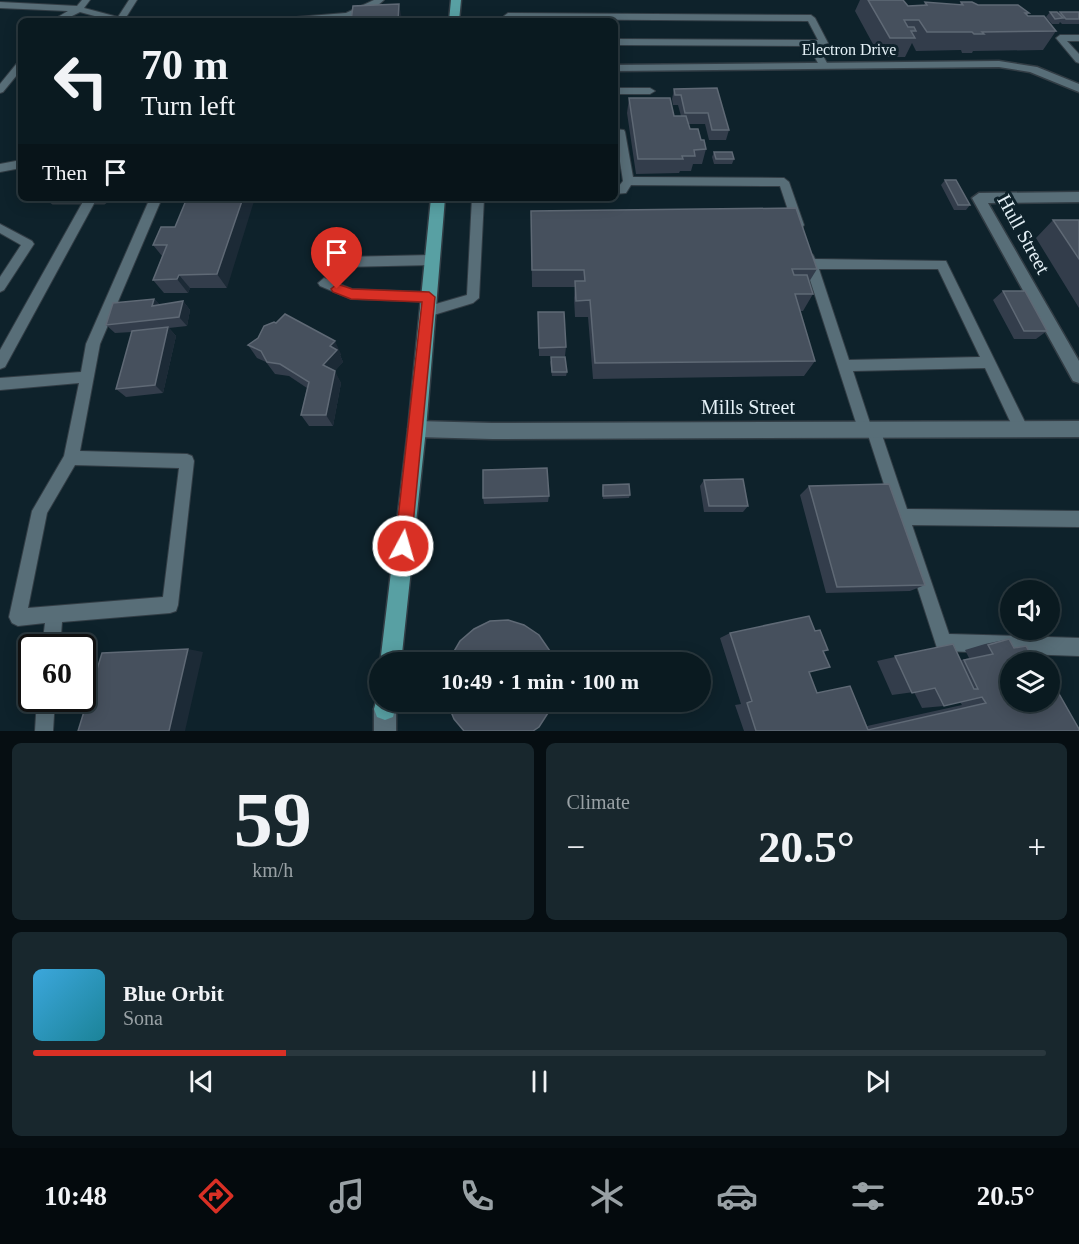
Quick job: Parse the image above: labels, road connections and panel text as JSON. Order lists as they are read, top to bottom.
{
  "streets": {
    "street": ["Electron Drive", "Hull Street", "Mills Street"]
  },
  "page": {
    "turn": ["70 m", "Turn left"],
    "then": "Then",
    "limit": "60",
    "trip": "10:49 · 1 min · 100 m",
    "tile": [
      ["59", "km/h"],
      "Climate"
    ],
    "heat": ["−", "20.5°", "+"],
    "song": ["Blue Orbit", "Sona"],
    "tabs": ["10:48", "20.5°"]
  }
}
